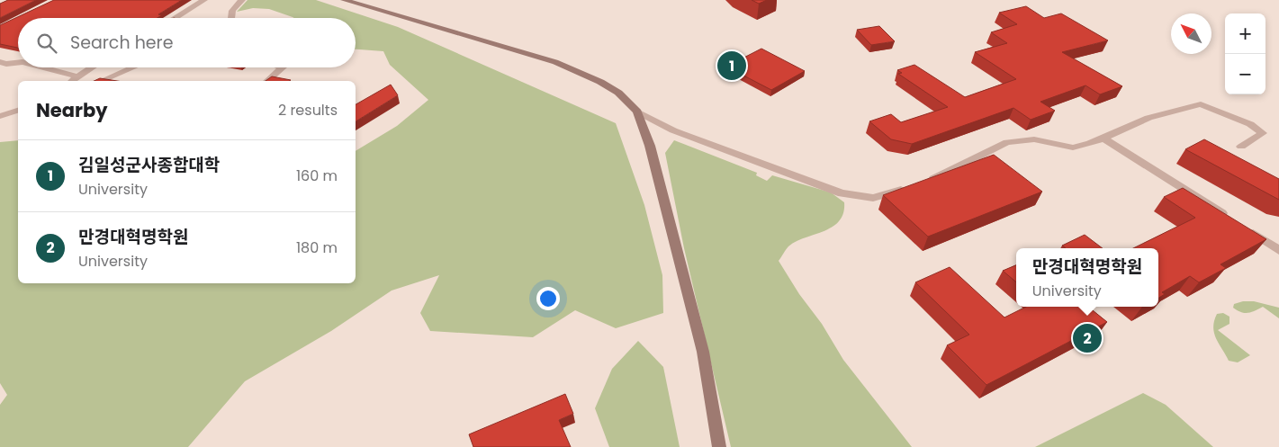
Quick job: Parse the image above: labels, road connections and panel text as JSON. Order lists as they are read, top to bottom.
{
  "north": "top left",
  "page": {
    "map_buttons": ["+", "−"],
    "search": "Search here",
    "pins": ["1", "2"],
    "heading": ["Nearby", "2 results"],
    "list": [
      {
        "mark": "1",
        "name": "김일성군사종합대학",
        "note": "University",
        "value": "160 m"
      },
      {
        "mark": "2",
        "name": "만경대혁명학원",
        "note": "University",
        "value": "180 m"
      }
    ],
    "popup": ["만경대혁명학원", "University"]
  }
}
